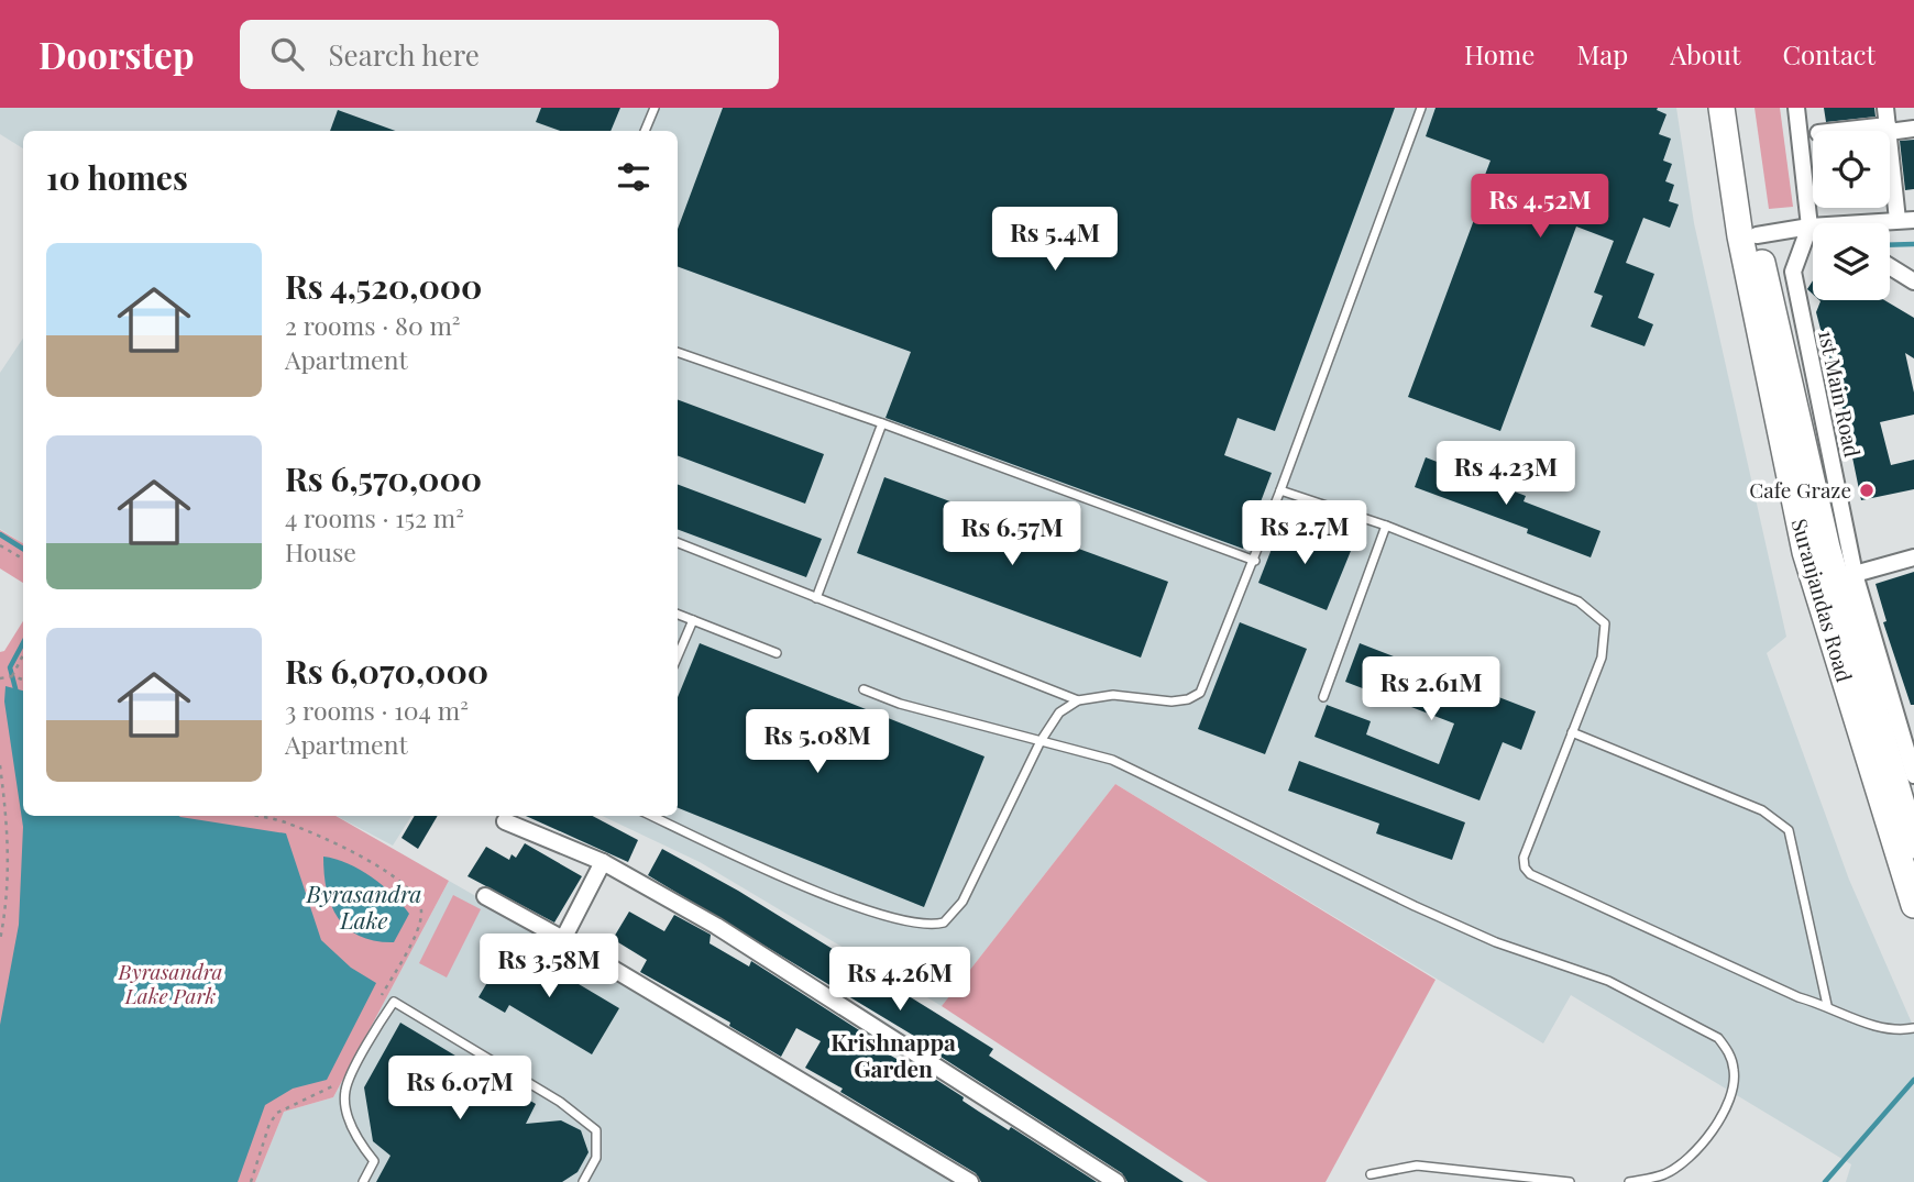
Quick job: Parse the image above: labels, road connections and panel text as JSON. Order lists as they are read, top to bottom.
{
  "streets": {
    "main road": ["Suranjandas Road"],
    "street": ["1st Main Road"]
  },
  "districts": ["Krishnappa Garden"],
  "water": ["Byrasandra Lake"],
  "parks": ["Byrasandra Lake Park"],
  "places": ["Cafe Graze"],
  "page": {
    "header": "Doorstep",
    "search": "Search here",
    "nav": [
      "Home",
      "Map",
      "About",
      "Contact"
    ],
    "heading": "10 homes",
    "price": [
      "Rs 4.52M",
      "Rs 5.4M",
      "Rs 4.23M",
      "Rs 2.7M",
      "Rs 6.57M",
      "Rs 2.61M",
      "Rs 5.08M",
      "Rs 3.58M",
      "Rs 4.26M",
      "Rs 6.07M"
    ],
    "list": [
      {
        "name": "Rs 4,520,000",
        "note": "2 rooms · 80 m² · Apartment"
      },
      {
        "name": "Rs 6,570,000",
        "note": "4 rooms · 152 m² · House"
      },
      {
        "name": "Rs 6,070,000",
        "note": "3 rooms · 104 m² · Apartment"
      }
    ]
  }
}
